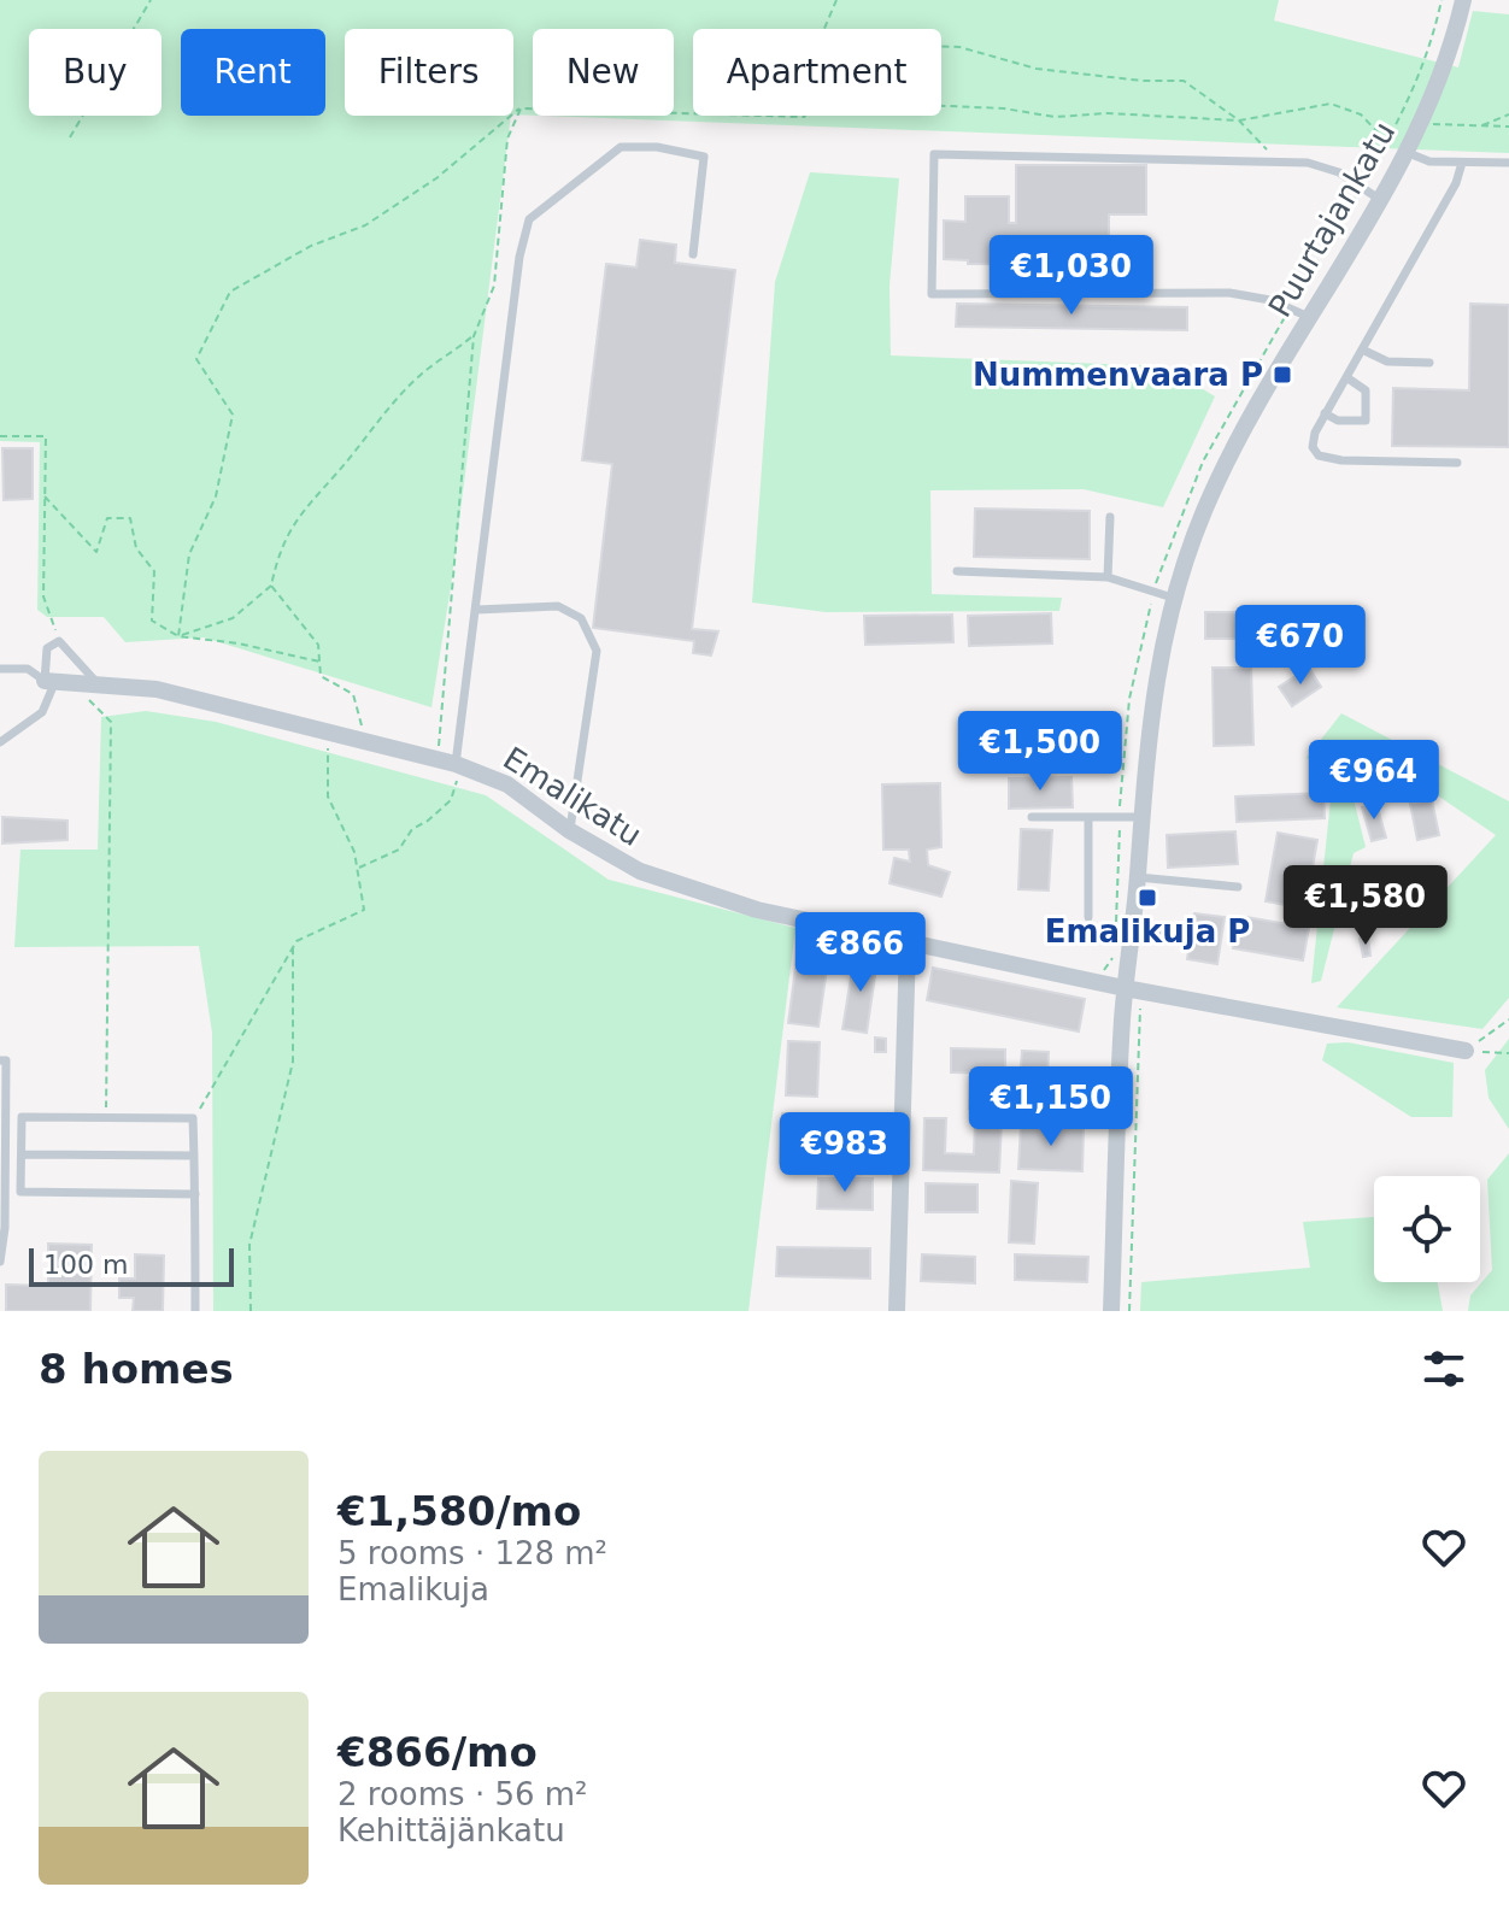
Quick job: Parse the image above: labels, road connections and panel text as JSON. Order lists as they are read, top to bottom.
{
  "streets": {
    "street": ["Puurtajankatu", "Emalikatu"]
  },
  "crossings": [
    ["Puurtajankatu", "Emalikatu"]
  ],
  "places": {
    "transit": ["Nummenvaara P", "Emalikuja P"]
  },
  "scale_bar": "100 m",
  "page": {
    "chip": [
      "Buy",
      "Rent",
      "Filters",
      "New",
      "Apartment"
    ],
    "price": [
      "€1,030",
      "€670",
      "€1,500",
      "€964",
      "€1,580",
      "€866",
      "€1,150",
      "€983"
    ],
    "scale": "100 m",
    "heading": "8 homes",
    "list": [
      {
        "name": "€1,580/mo",
        "note": "5 rooms · 128 m² · Emalikuja"
      },
      {
        "name": "€866/mo",
        "note": "2 rooms · 56 m² · Kehittäjänkatu"
      }
    ]
  }
}
